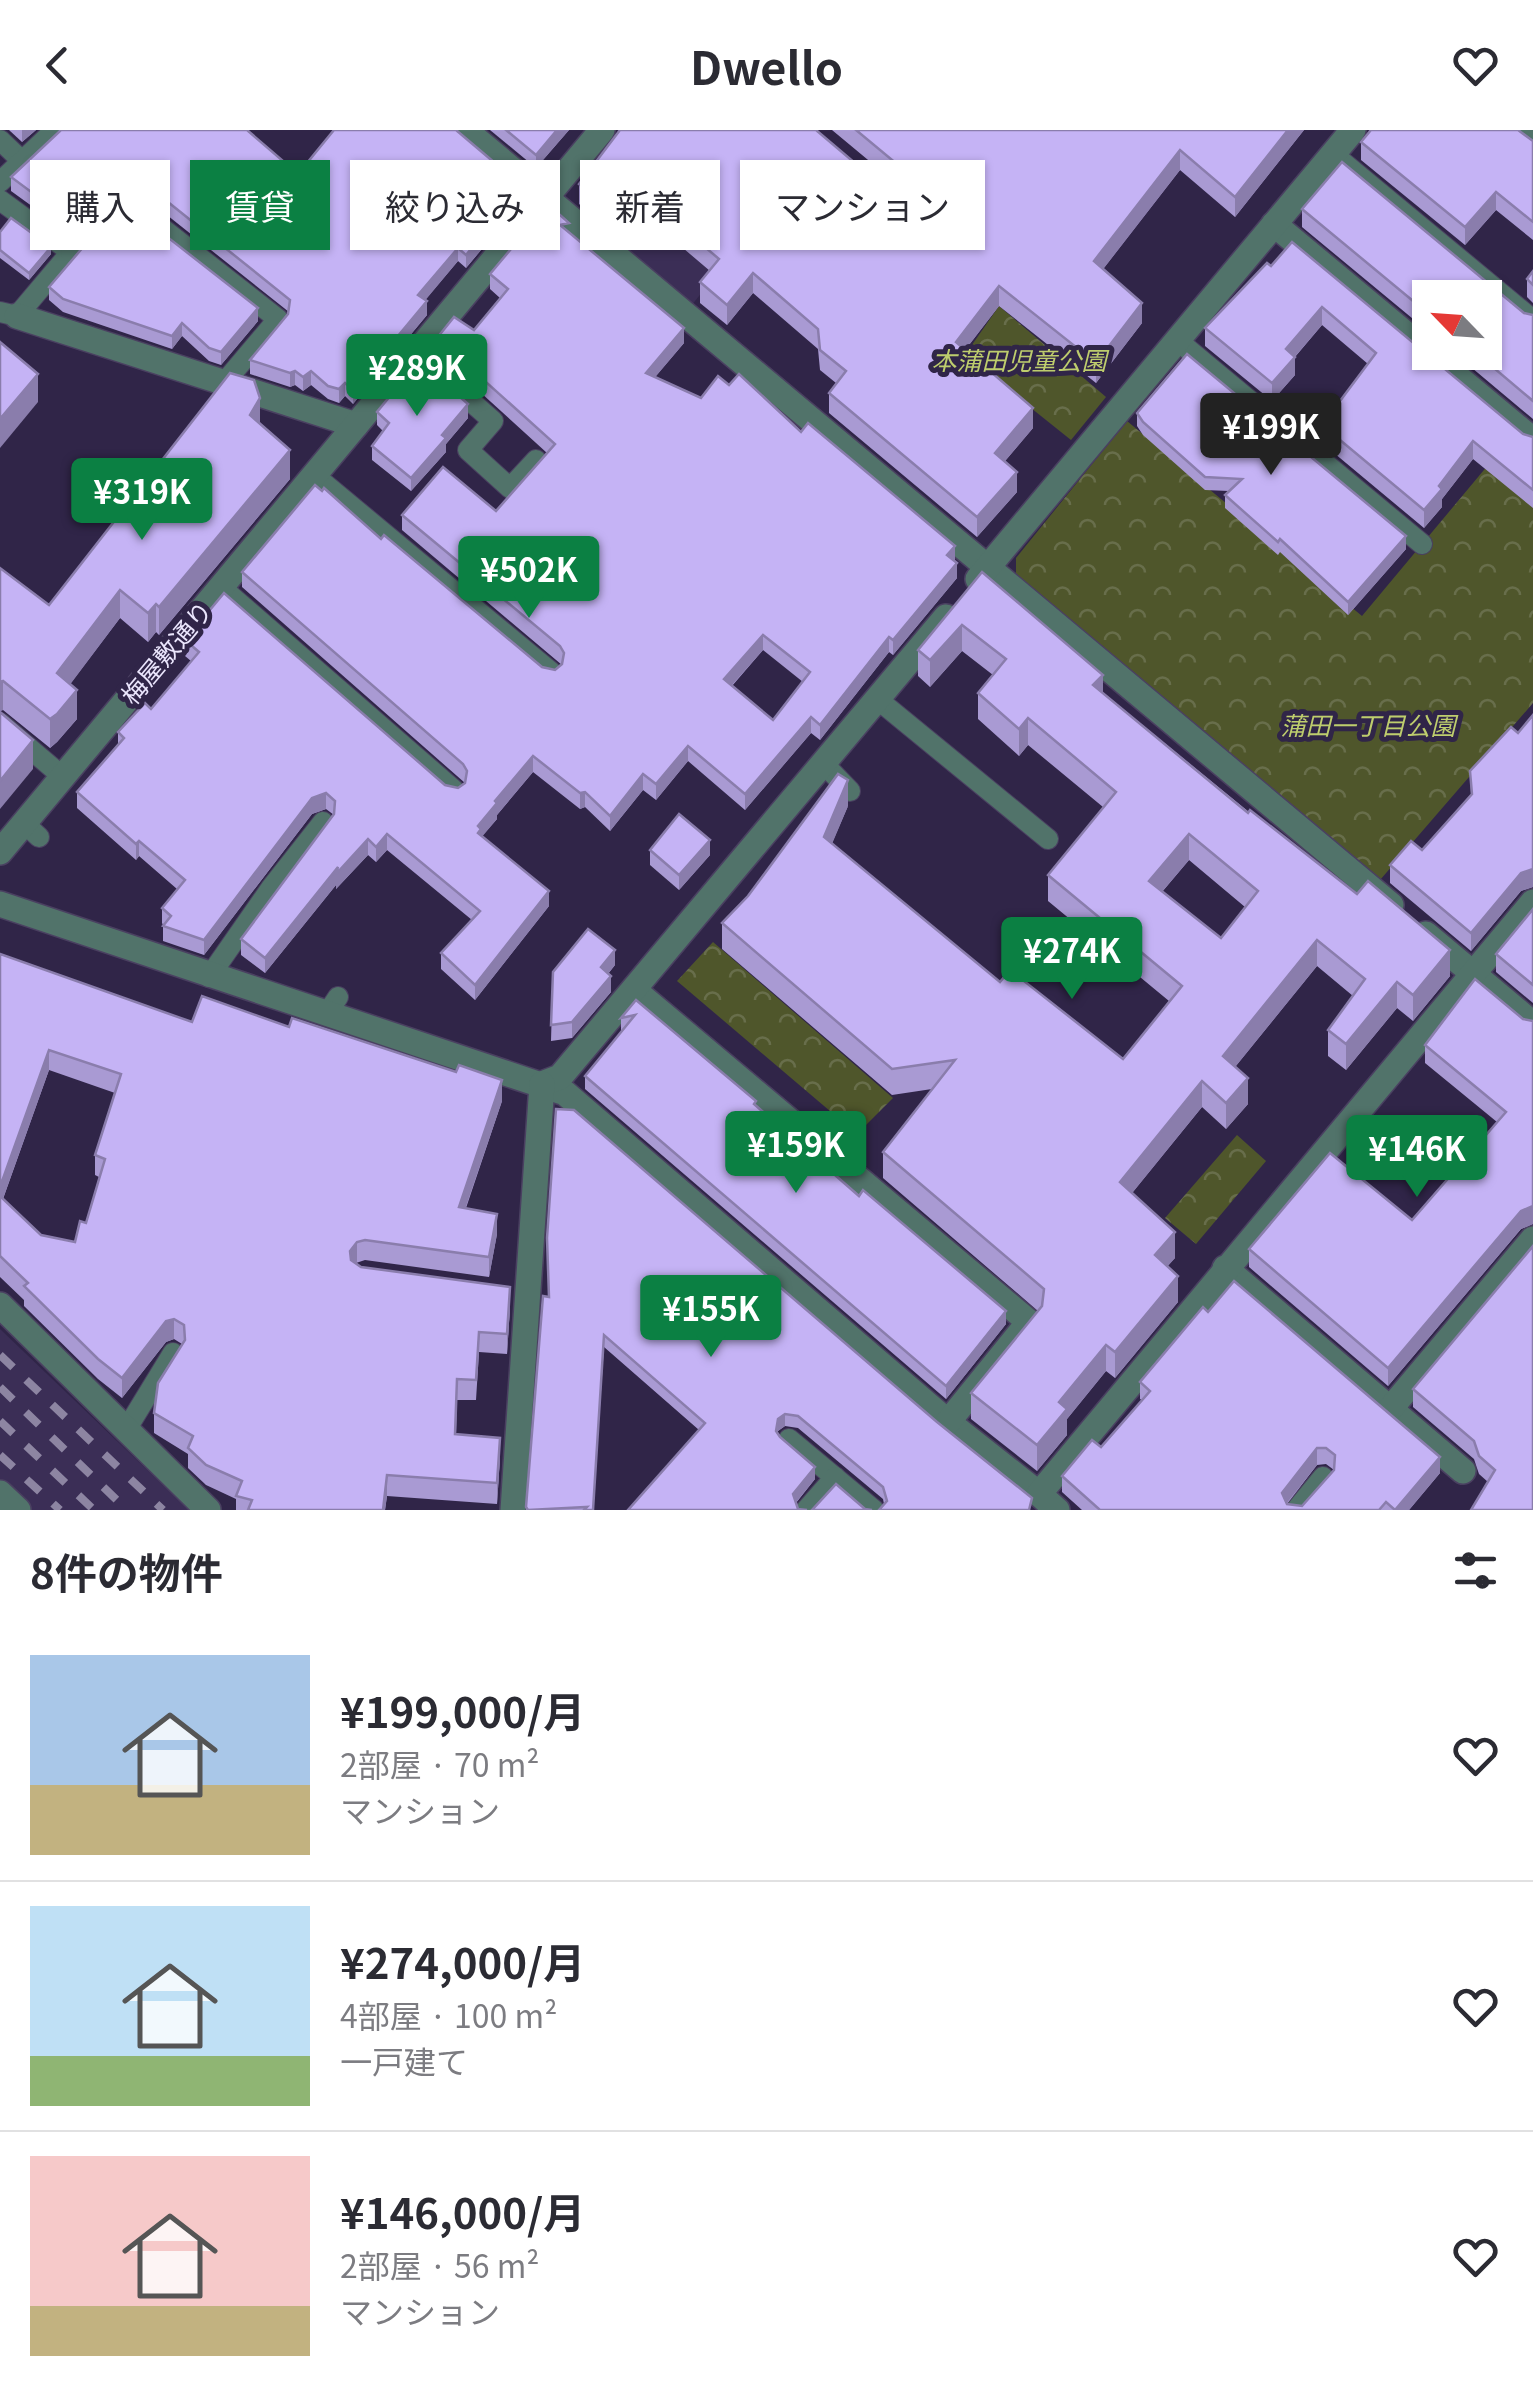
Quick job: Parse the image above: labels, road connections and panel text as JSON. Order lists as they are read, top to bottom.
{
  "streets": {
    "street": ["梅屋敷通り"]
  },
  "parks": ["本蒲田児童公園", "蒲田一丁目公園"],
  "north": "top left",
  "page": {
    "header": "Dwello",
    "chip": [
      "購入",
      "賃貸",
      "絞り込み",
      "新着",
      "マンション"
    ],
    "price": [
      "¥289K",
      "¥199K",
      "¥319K",
      "¥502K",
      "¥274K",
      "¥159K",
      "¥146K",
      "¥155K"
    ],
    "heading": "8件の物件",
    "list": [
      {
        "name": "¥199,000/月",
        "note": "2部屋 · 70 m² · マンション"
      },
      {
        "name": "¥274,000/月",
        "note": "4部屋 · 100 m² · 一戸建て"
      },
      {
        "name": "¥146,000/月",
        "note": "2部屋 · 56 m² · マンション"
      }
    ]
  }
}
